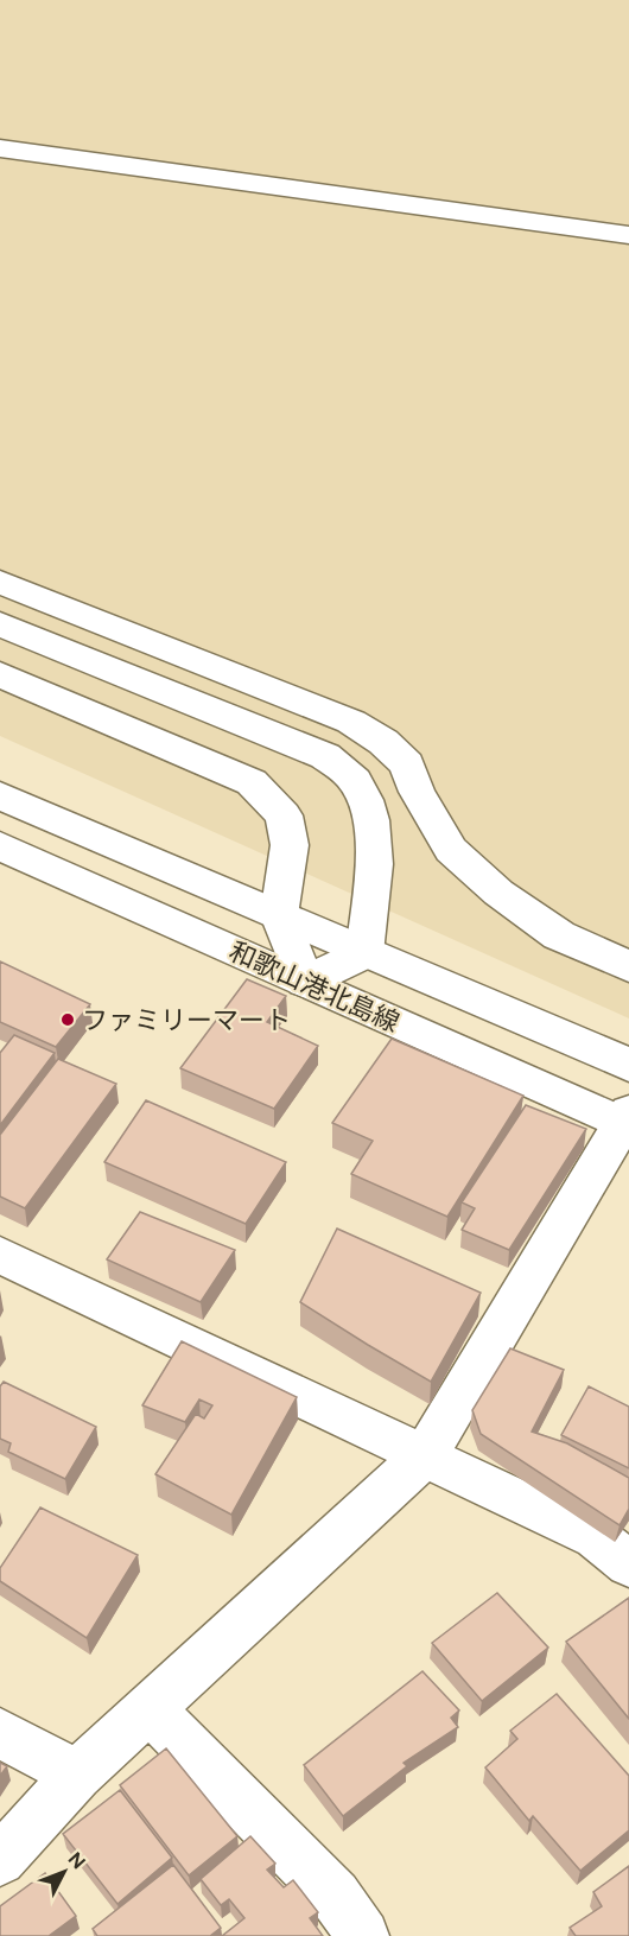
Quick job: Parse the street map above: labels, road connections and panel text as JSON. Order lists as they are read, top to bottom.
{
  "streets": {
    "street": ["和歌山港北島線"]
  },
  "places": ["ファミリーマート"],
  "north": "top right"
}
